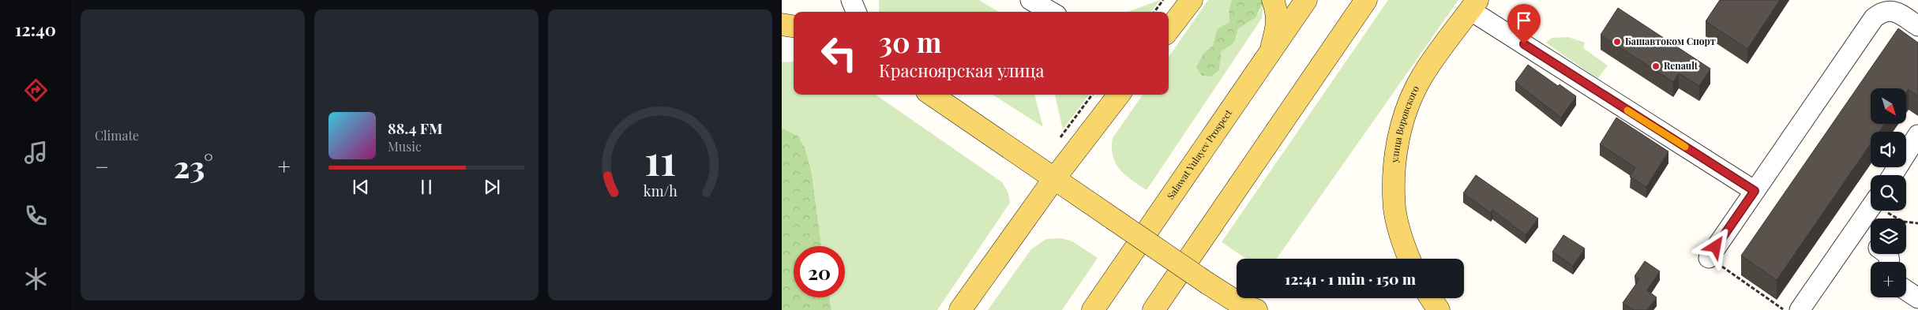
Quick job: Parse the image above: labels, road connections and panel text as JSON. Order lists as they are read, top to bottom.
{
  "streets": {
    "main road": ["улица Воровского", "Salawat Yulayev Prospect"]
  },
  "places": ["Башавтоком Спорт", "Renault"],
  "north": "bottom right",
  "page": {
    "tabs": "12:40",
    "tile": "Climate",
    "turn": ["30 m", "Красноярская улица"],
    "map_buttons": "+",
    "song": ["88.4 FM", "Music"],
    "heat": ["−", "23°", "+"],
    "limit": "20",
    "trip": "12:41 · 1 min · 150 m",
    "gauge": ["11", "km/h"]
  }
}
